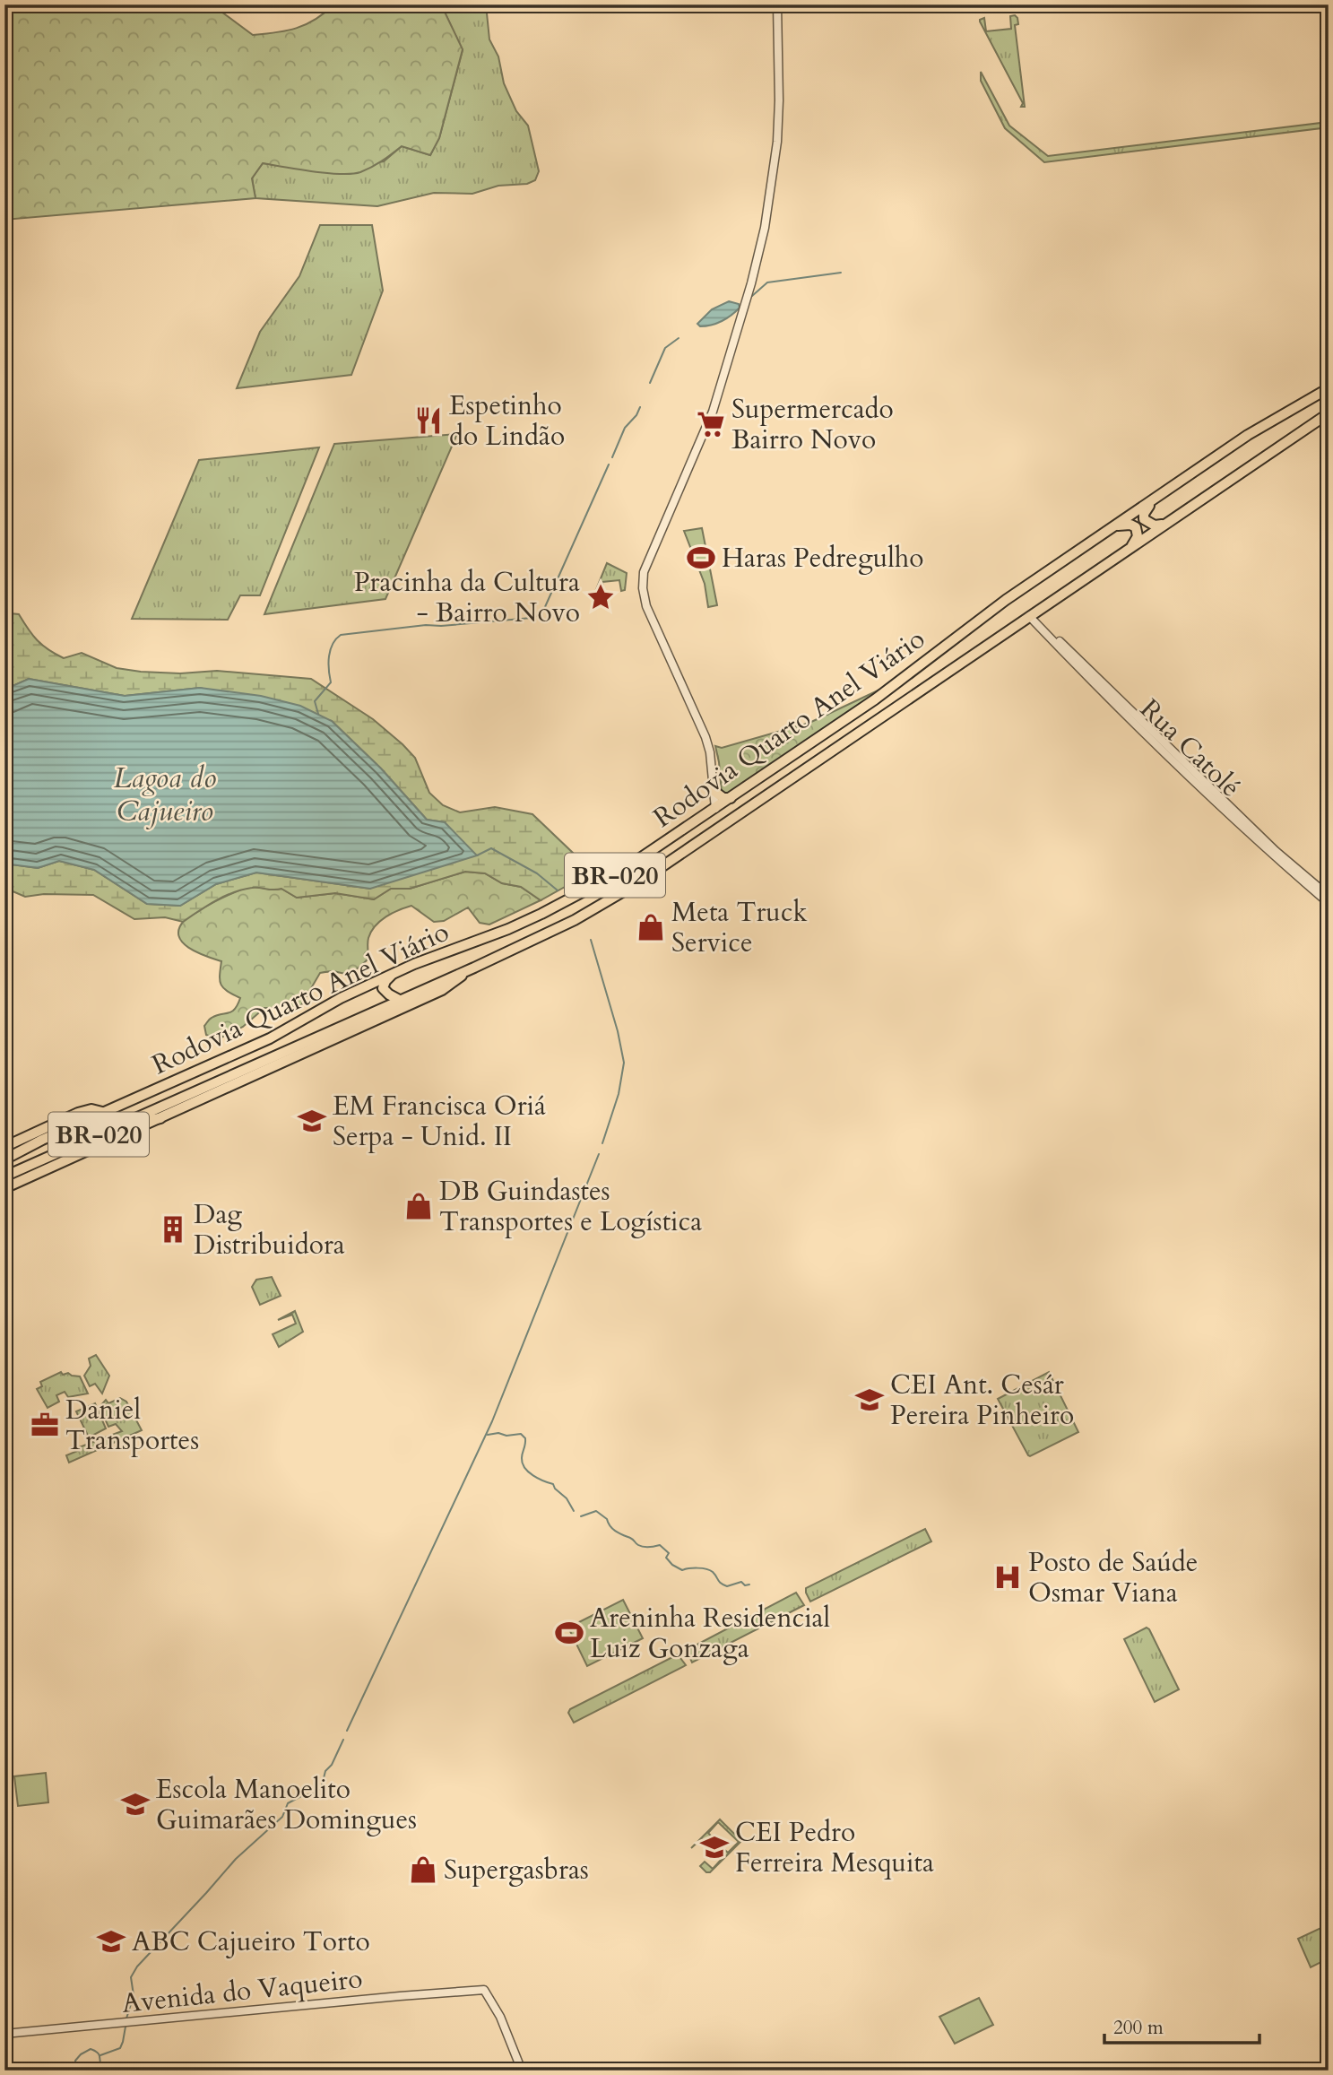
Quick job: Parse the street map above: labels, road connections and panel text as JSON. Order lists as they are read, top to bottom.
{
  "streets": {
    "main road": ["Rodovia Quarto Anel Viário", "BR-020"],
    "street": ["Rua Catolé", "Avenida do Vaqueiro"]
  },
  "crossings": [
    ["Rodovia Quarto Anel Viário", "Rua Catolé"],
    ["Rodovia Quarto Anel Viário", "BR-020"]
  ],
  "water": ["Lagoa do Cajueiro"],
  "places": {
    "restaurant": ["Espetinho do Lindão"],
    "supermarket": ["Supermercado Bairro Novo"],
    "sports": ["Haras Pedregulho", "Areninha Residencial Luiz Gonzaga"],
    "place": ["Pracinha da Cultura - Bairro Novo"],
    "shop": ["Meta Truck Service", "DB Guindastes Transportes e Logística", "Supergasbras"],
    "school or university": [
      "EM Francisca Oriá Serpa - Unid. II",
      "CEI Ant. Cesár Pereira Pinheiro",
      "Escola Manoelito Guimarães Domingues",
      "CEI Pedro Ferreira Mesquita",
      "ABC Cajueiro Torto"
    ],
    "building": ["Dag Distribuidora"],
    "office": ["Daniel Transportes"],
    "hospital": ["Posto de Saúde Osmar Viana"]
  },
  "scale_bar": "200 m"
}
